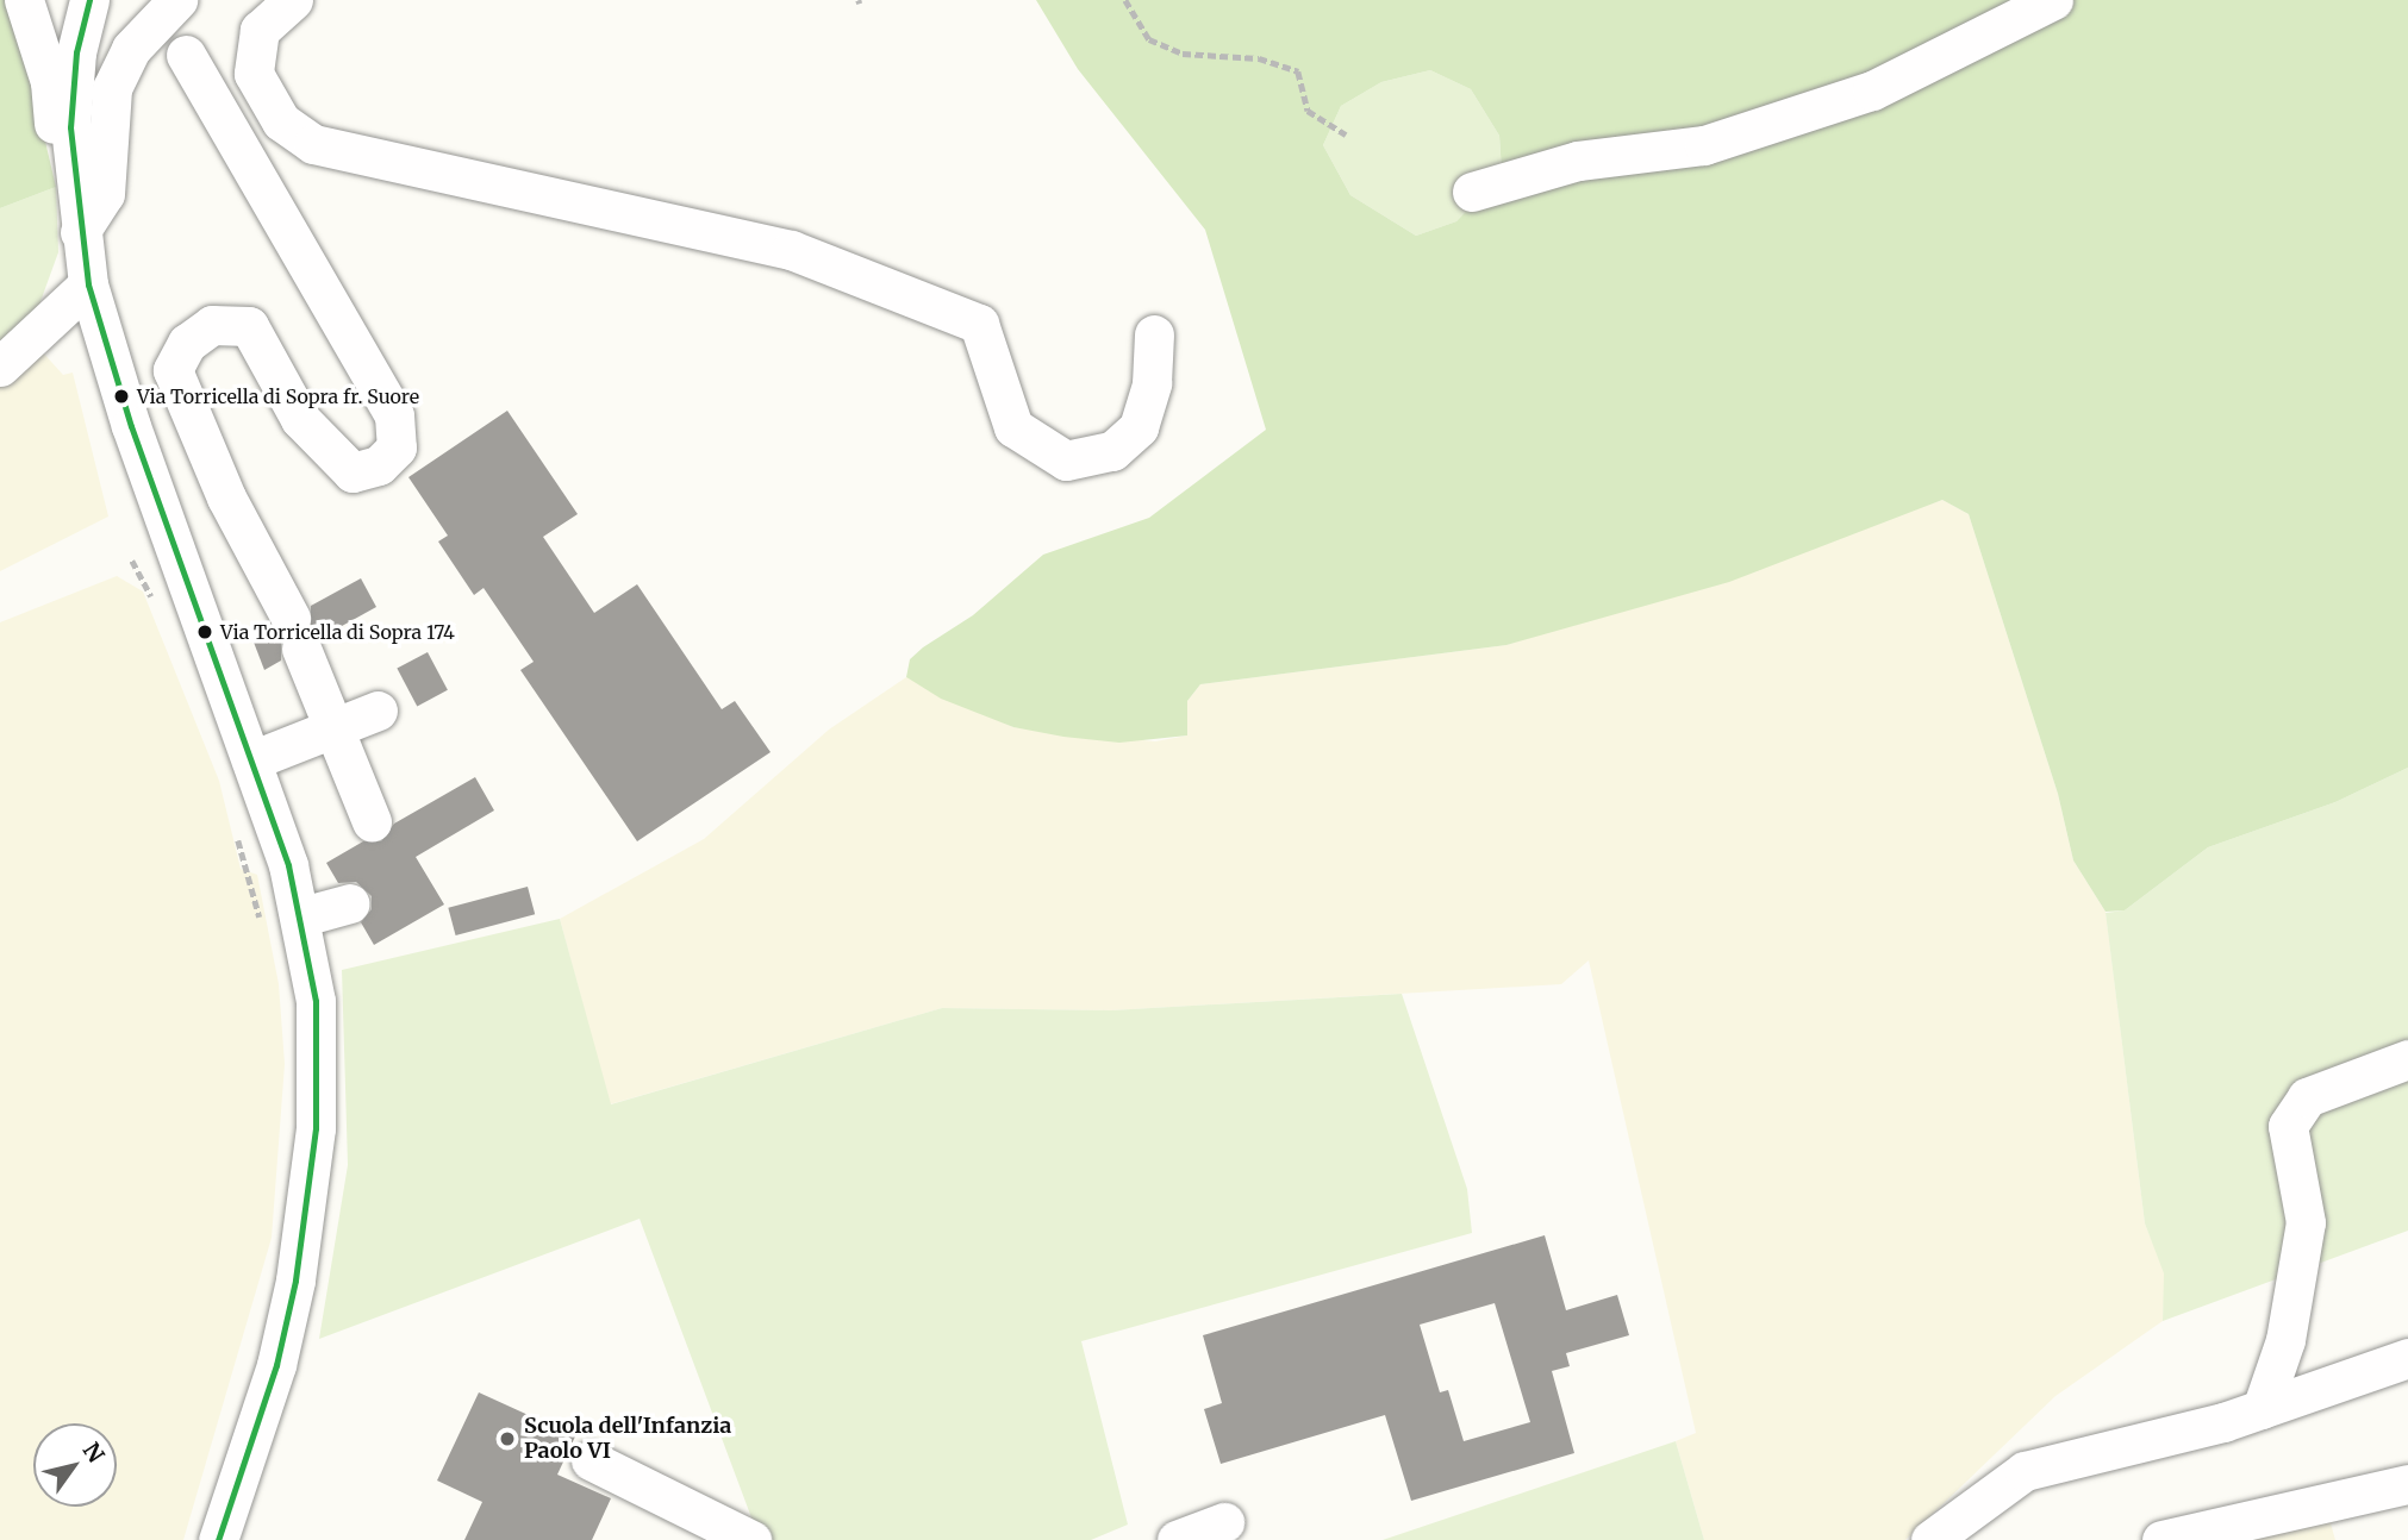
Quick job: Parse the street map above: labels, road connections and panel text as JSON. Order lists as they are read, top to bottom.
{
  "places": ["Via Torricella di Sopra fr. Suore", "Via Torricella di Sopra 174", "Scuola dell'Infanzia Paolo VI"],
  "north": "top right"
}
